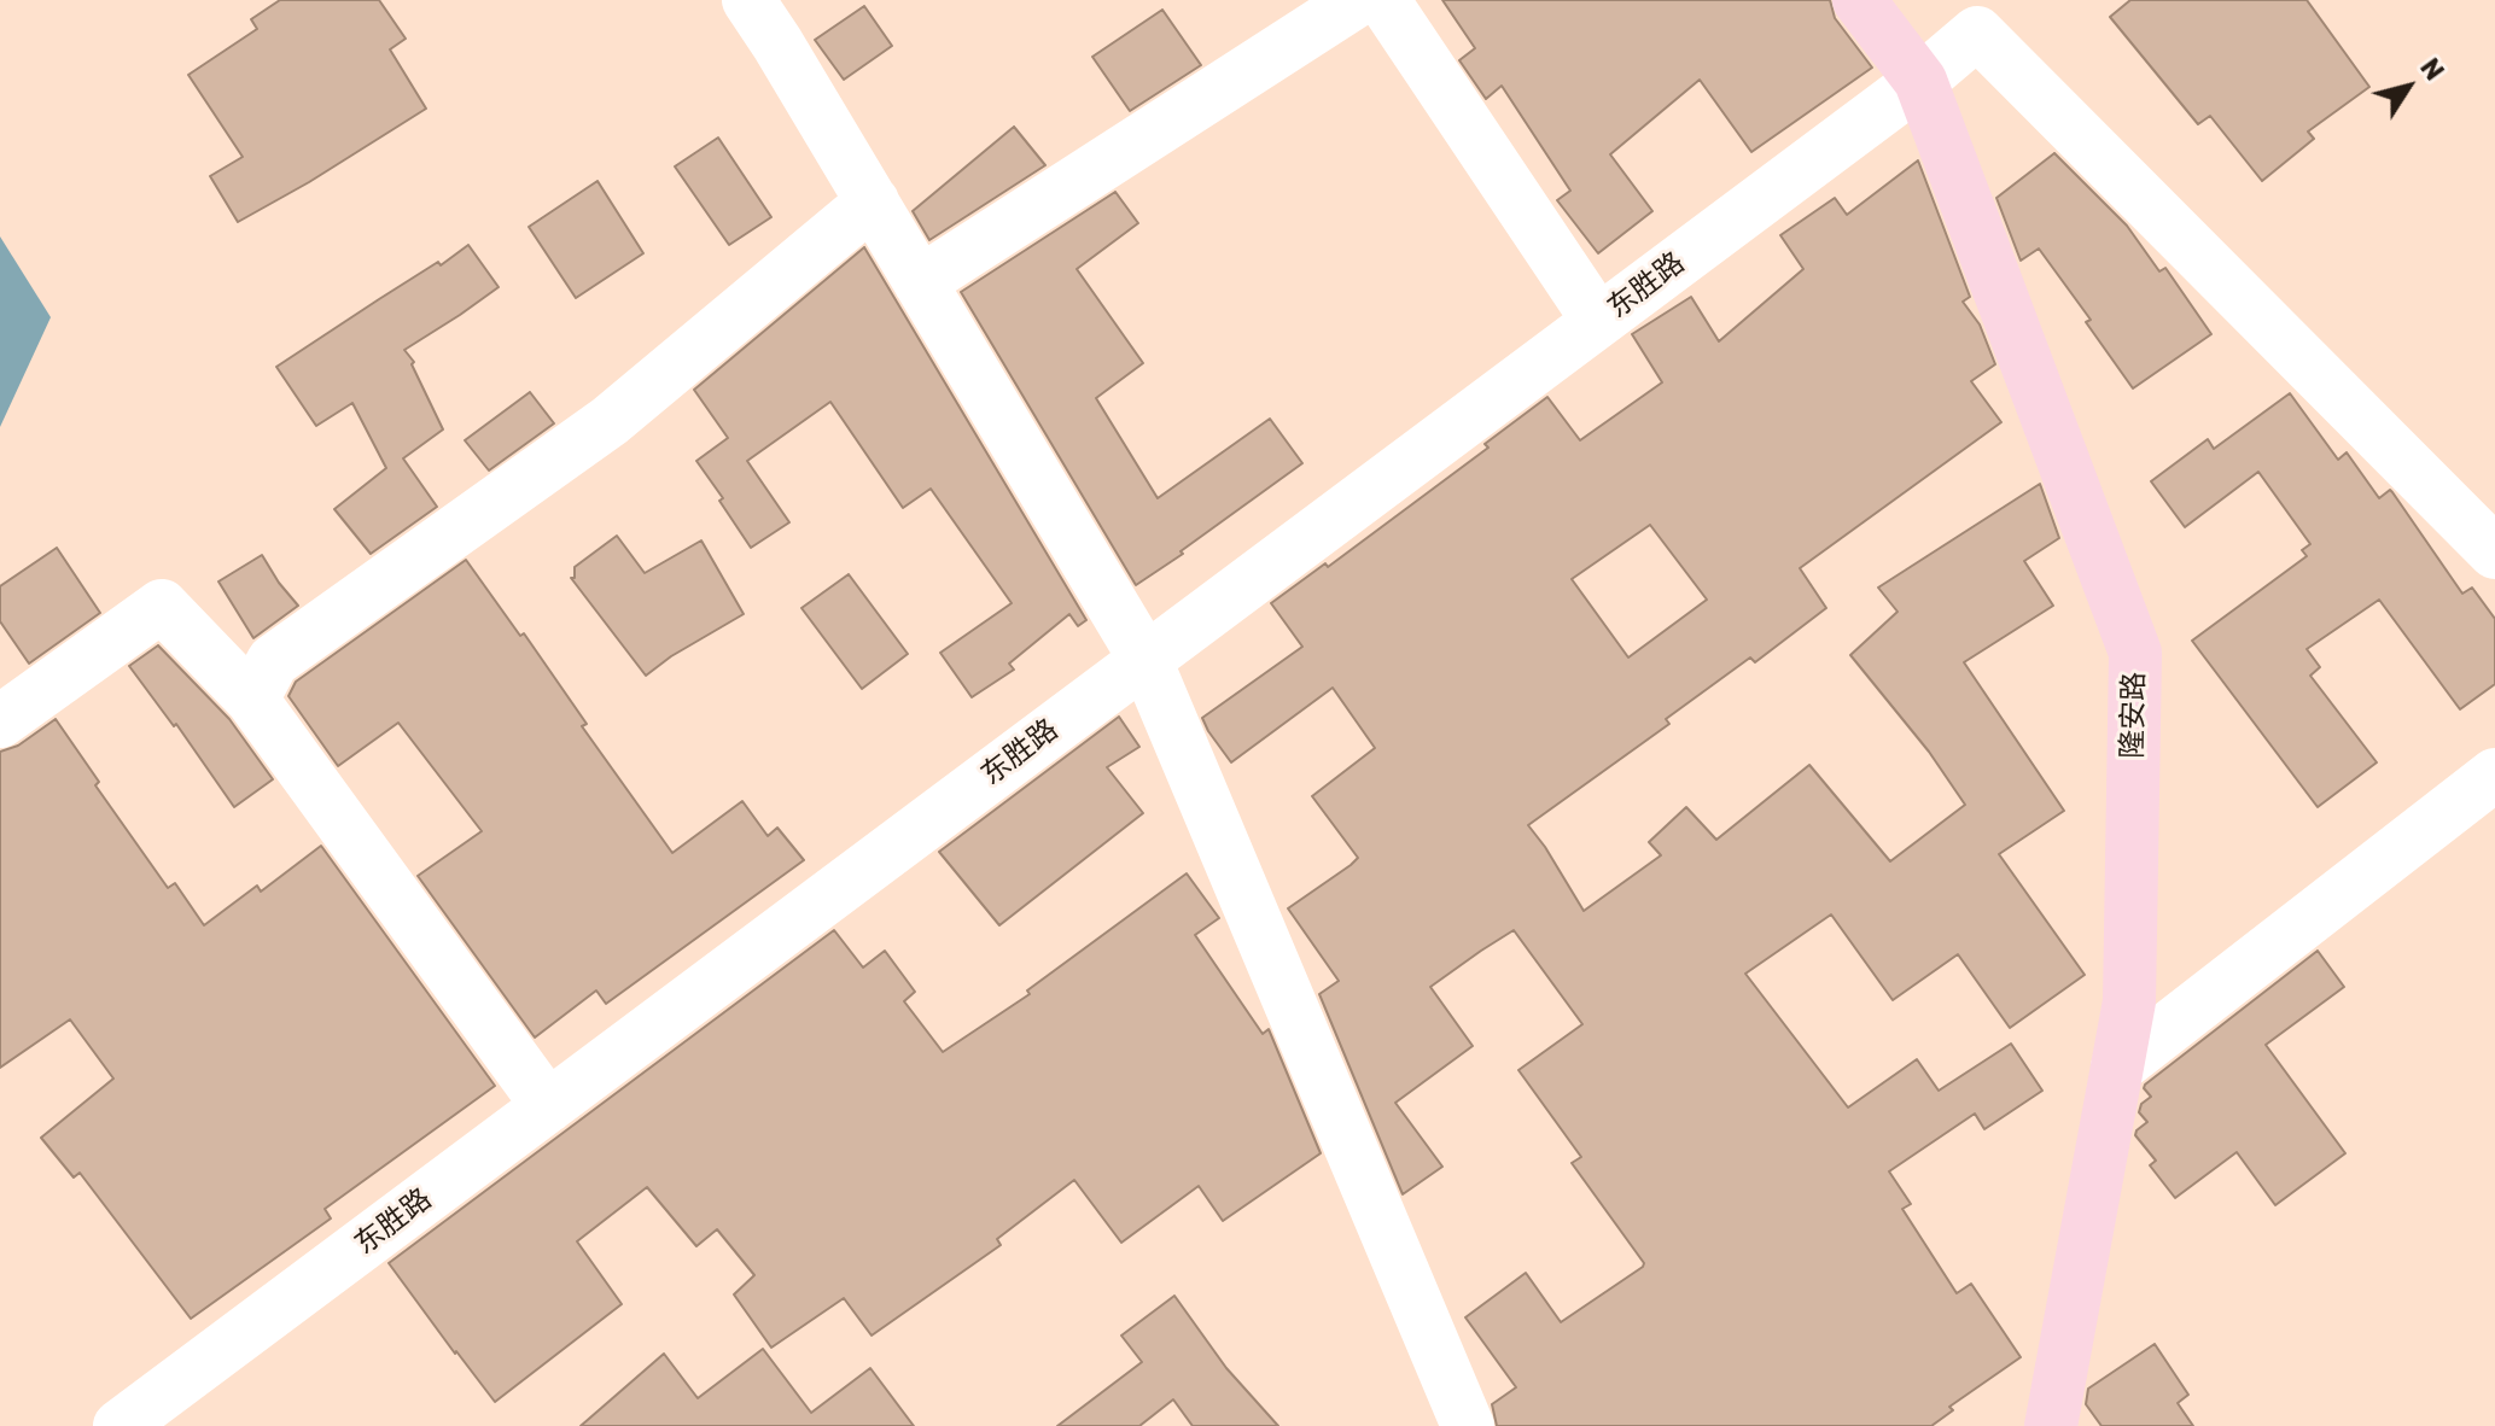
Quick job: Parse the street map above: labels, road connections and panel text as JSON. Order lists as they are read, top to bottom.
{
  "streets": {
    "street": ["东胜路", "隆安路"]
  },
  "crossings": [
    ["东胜路", "隆安路"]
  ],
  "north": "top right"
}
